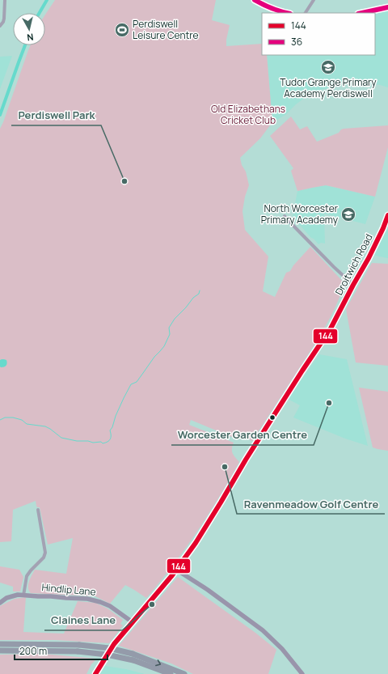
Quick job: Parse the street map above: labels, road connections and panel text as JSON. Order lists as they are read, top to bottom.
{
  "streets": {
    "main road": ["Droitwich Road"],
    "street": ["Hindlip Lane"]
  },
  "crossings": [
    ["Droitwich Road", "Hindlip Lane"]
  ],
  "parks": ["Old Elizabethans Cricket Club"],
  "places": {
    "sports": ["Perdiswell Leisure Centre"],
    "school or university": ["Tudor Grange Primary Academy Perdiswell", "North Worcester Primary Academy"],
    "other": [
      "Perdiswell Park",
      "Worcester Garden Centre",
      "Ravenmeadow Golf Centre",
      "Claines Lane"
    ]
  },
  "lines": ["transit line 36", "transit line 144"],
  "legend": ["144", "36"],
  "scale_bar": "200 m",
  "north": "bottom"
}
